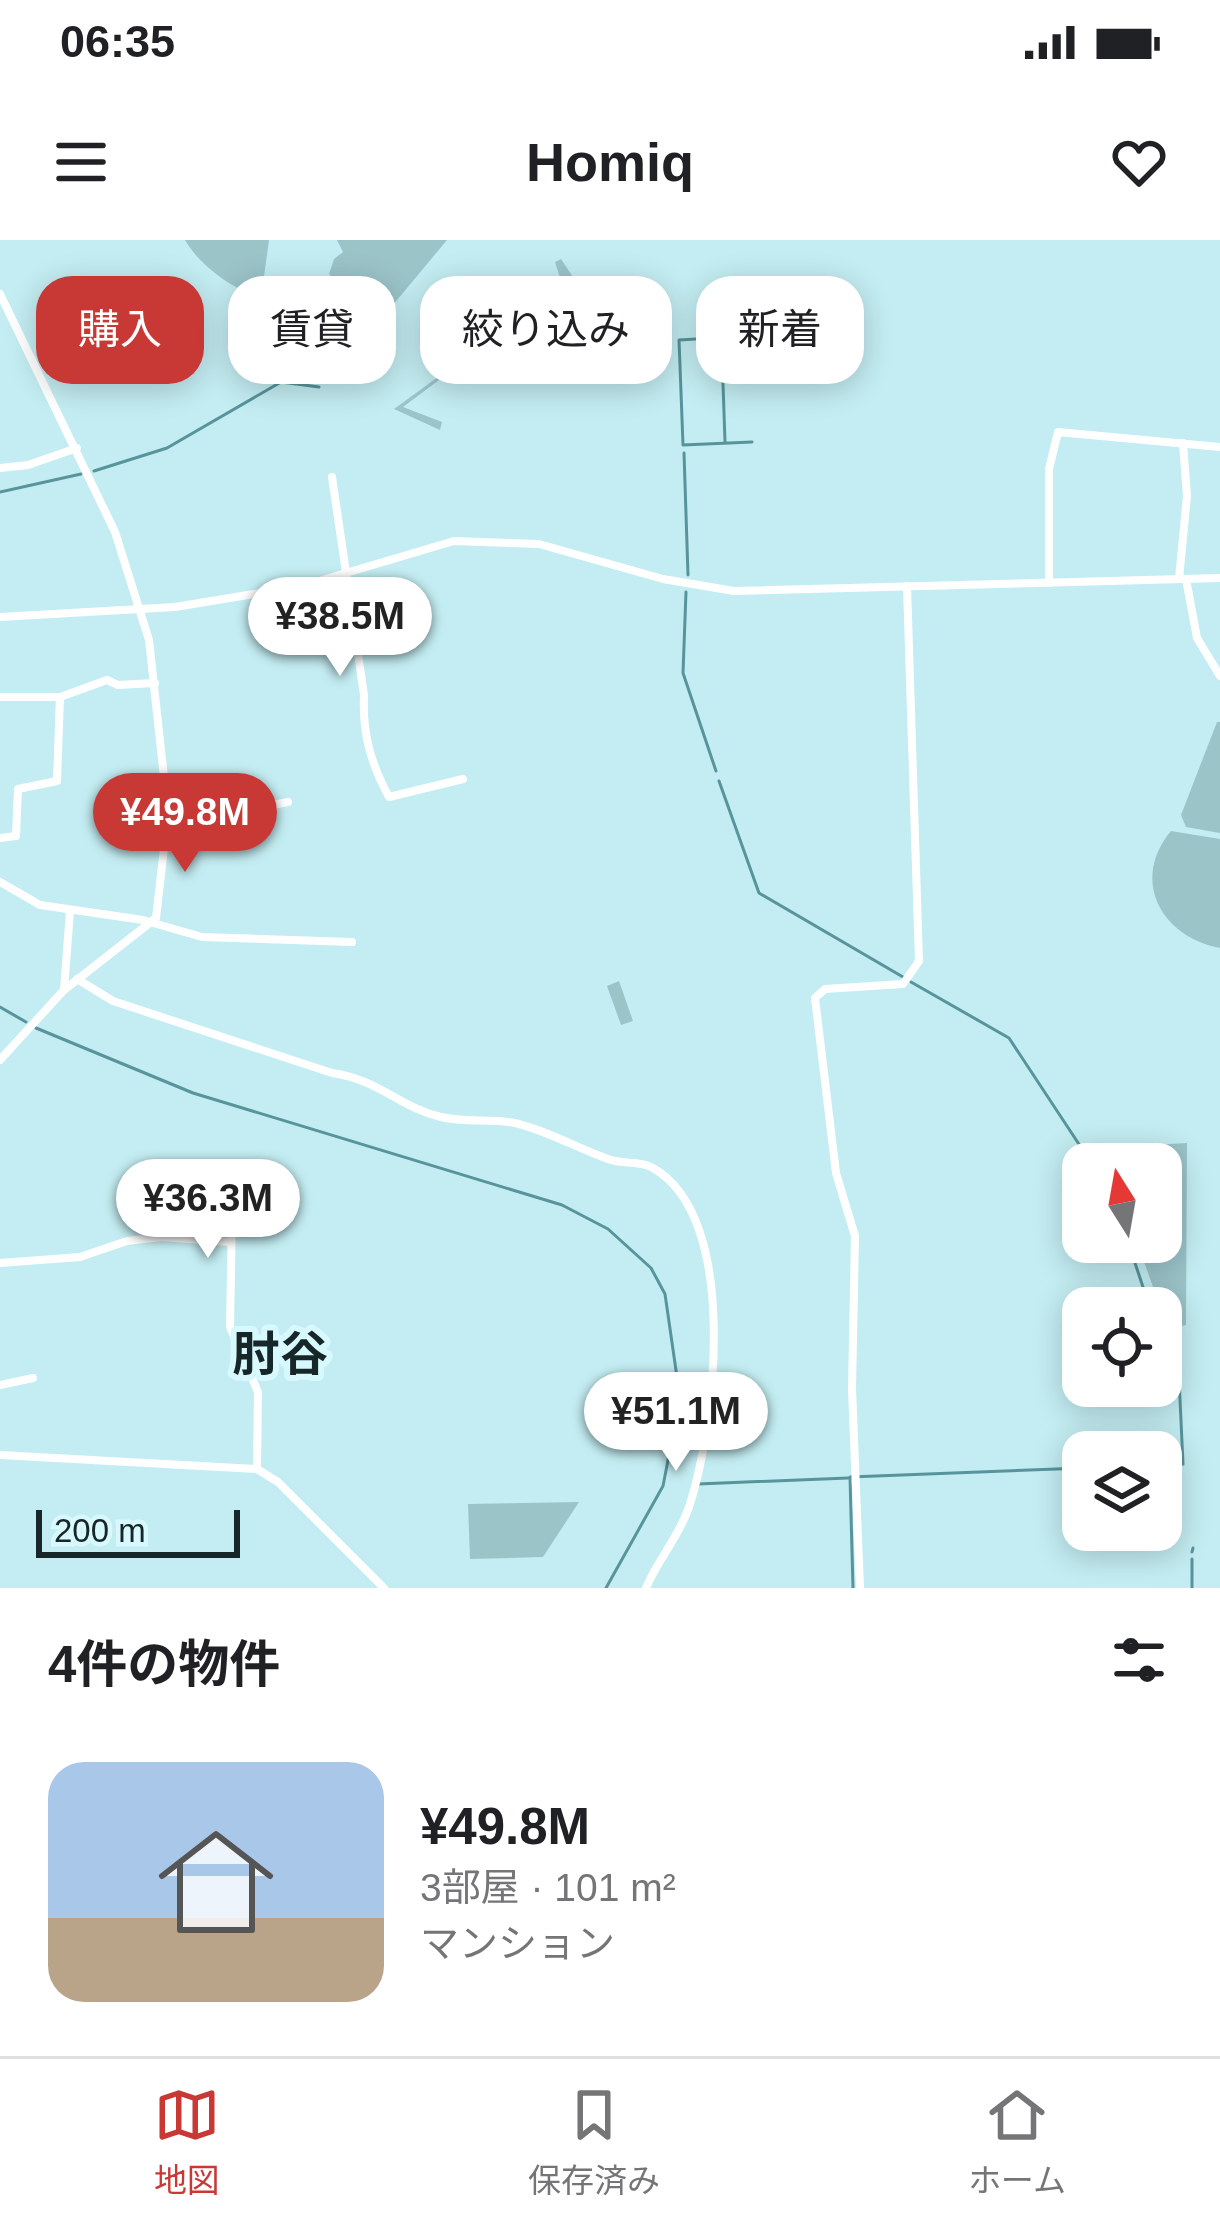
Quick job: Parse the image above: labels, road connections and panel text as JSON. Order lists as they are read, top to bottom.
{
  "districts": ["肘谷"],
  "scale_bar": "200 m",
  "north": "top",
  "page": {
    "status": "06:35",
    "header": "Homiq",
    "chip": [
      "購入",
      "賃貸",
      "絞り込み",
      "新着"
    ],
    "price": [
      "¥38.5M",
      "¥49.8M",
      "¥36.3M",
      "¥51.1M"
    ],
    "scale": "200 m",
    "heading": "4件の物件",
    "list": [
      {
        "name": "¥49.8M",
        "note": "3部屋 · 101 m² · マンション"
      }
    ],
    "tabs": ["地図", "保存済み", "ホーム"]
  }
}
